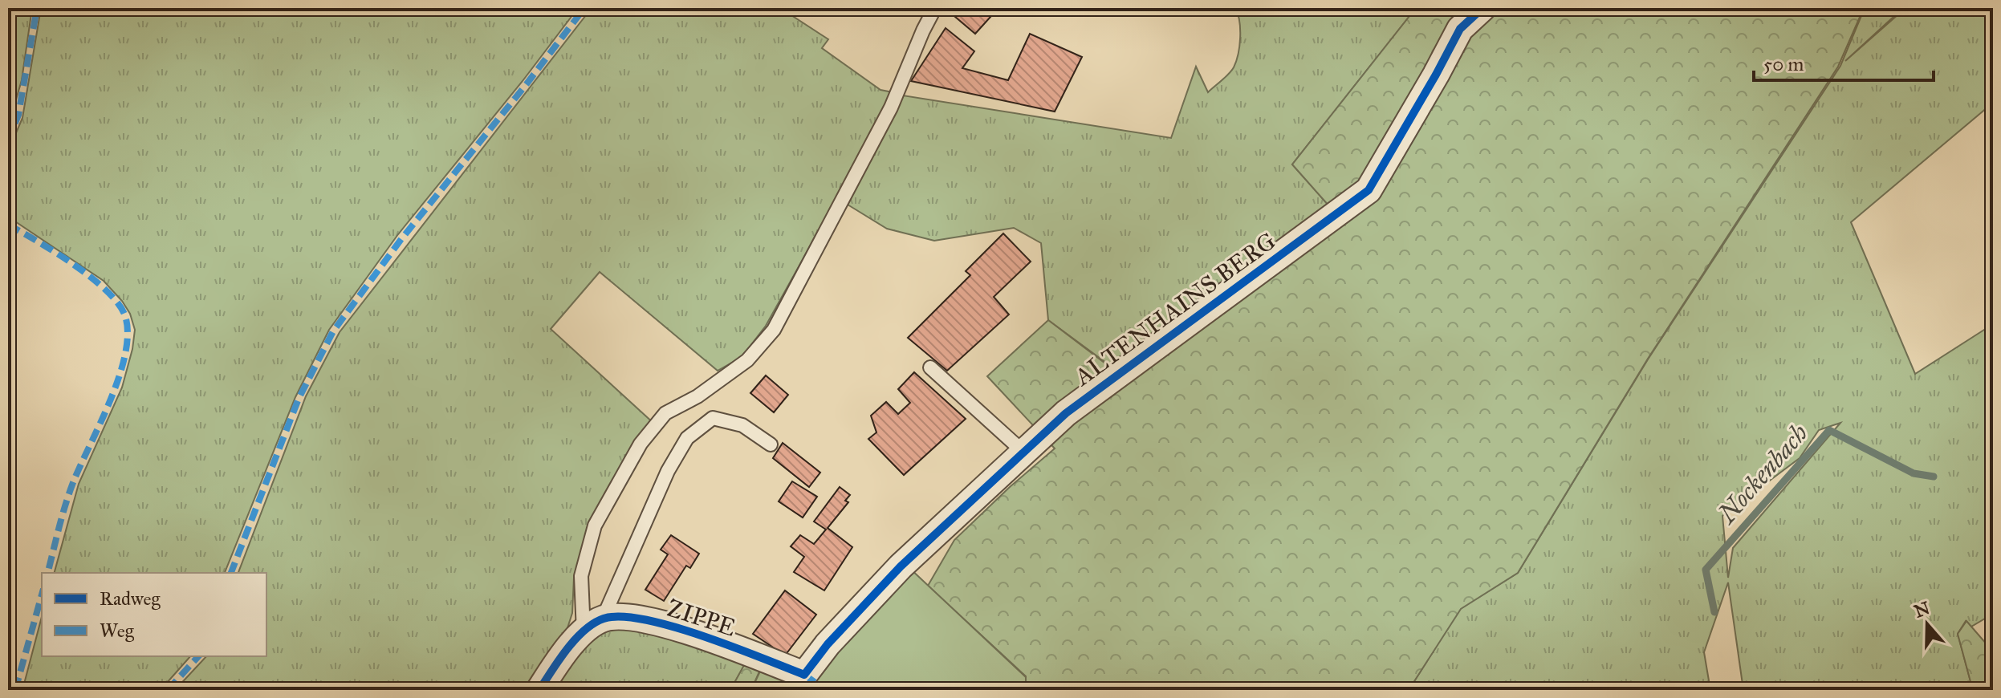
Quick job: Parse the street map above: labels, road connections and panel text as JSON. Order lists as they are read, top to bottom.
{
  "streets": {
    "street": ["ALTENHAINS BERG", "ZIPPE"]
  },
  "crossings": [
    ["ALTENHAINS BERG", "ZIPPE"]
  ],
  "water": ["Nockenbach"],
  "legend": ["Radweg", "Weg"],
  "scale_bar": "50 m",
  "north": "top"
}
